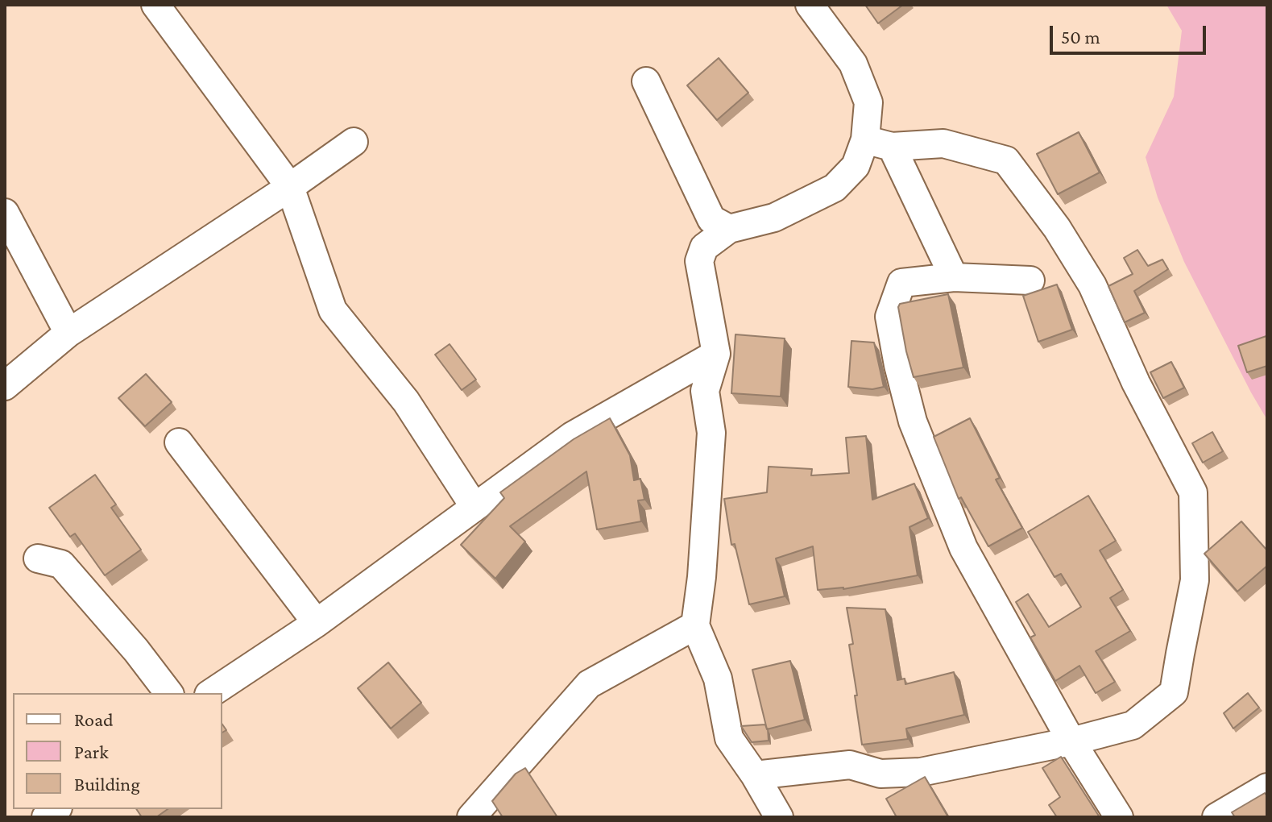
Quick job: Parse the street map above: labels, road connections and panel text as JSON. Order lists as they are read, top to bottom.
{
  "legend": ["Road", "Park", "Building"],
  "scale_bar": "50 m"
}
